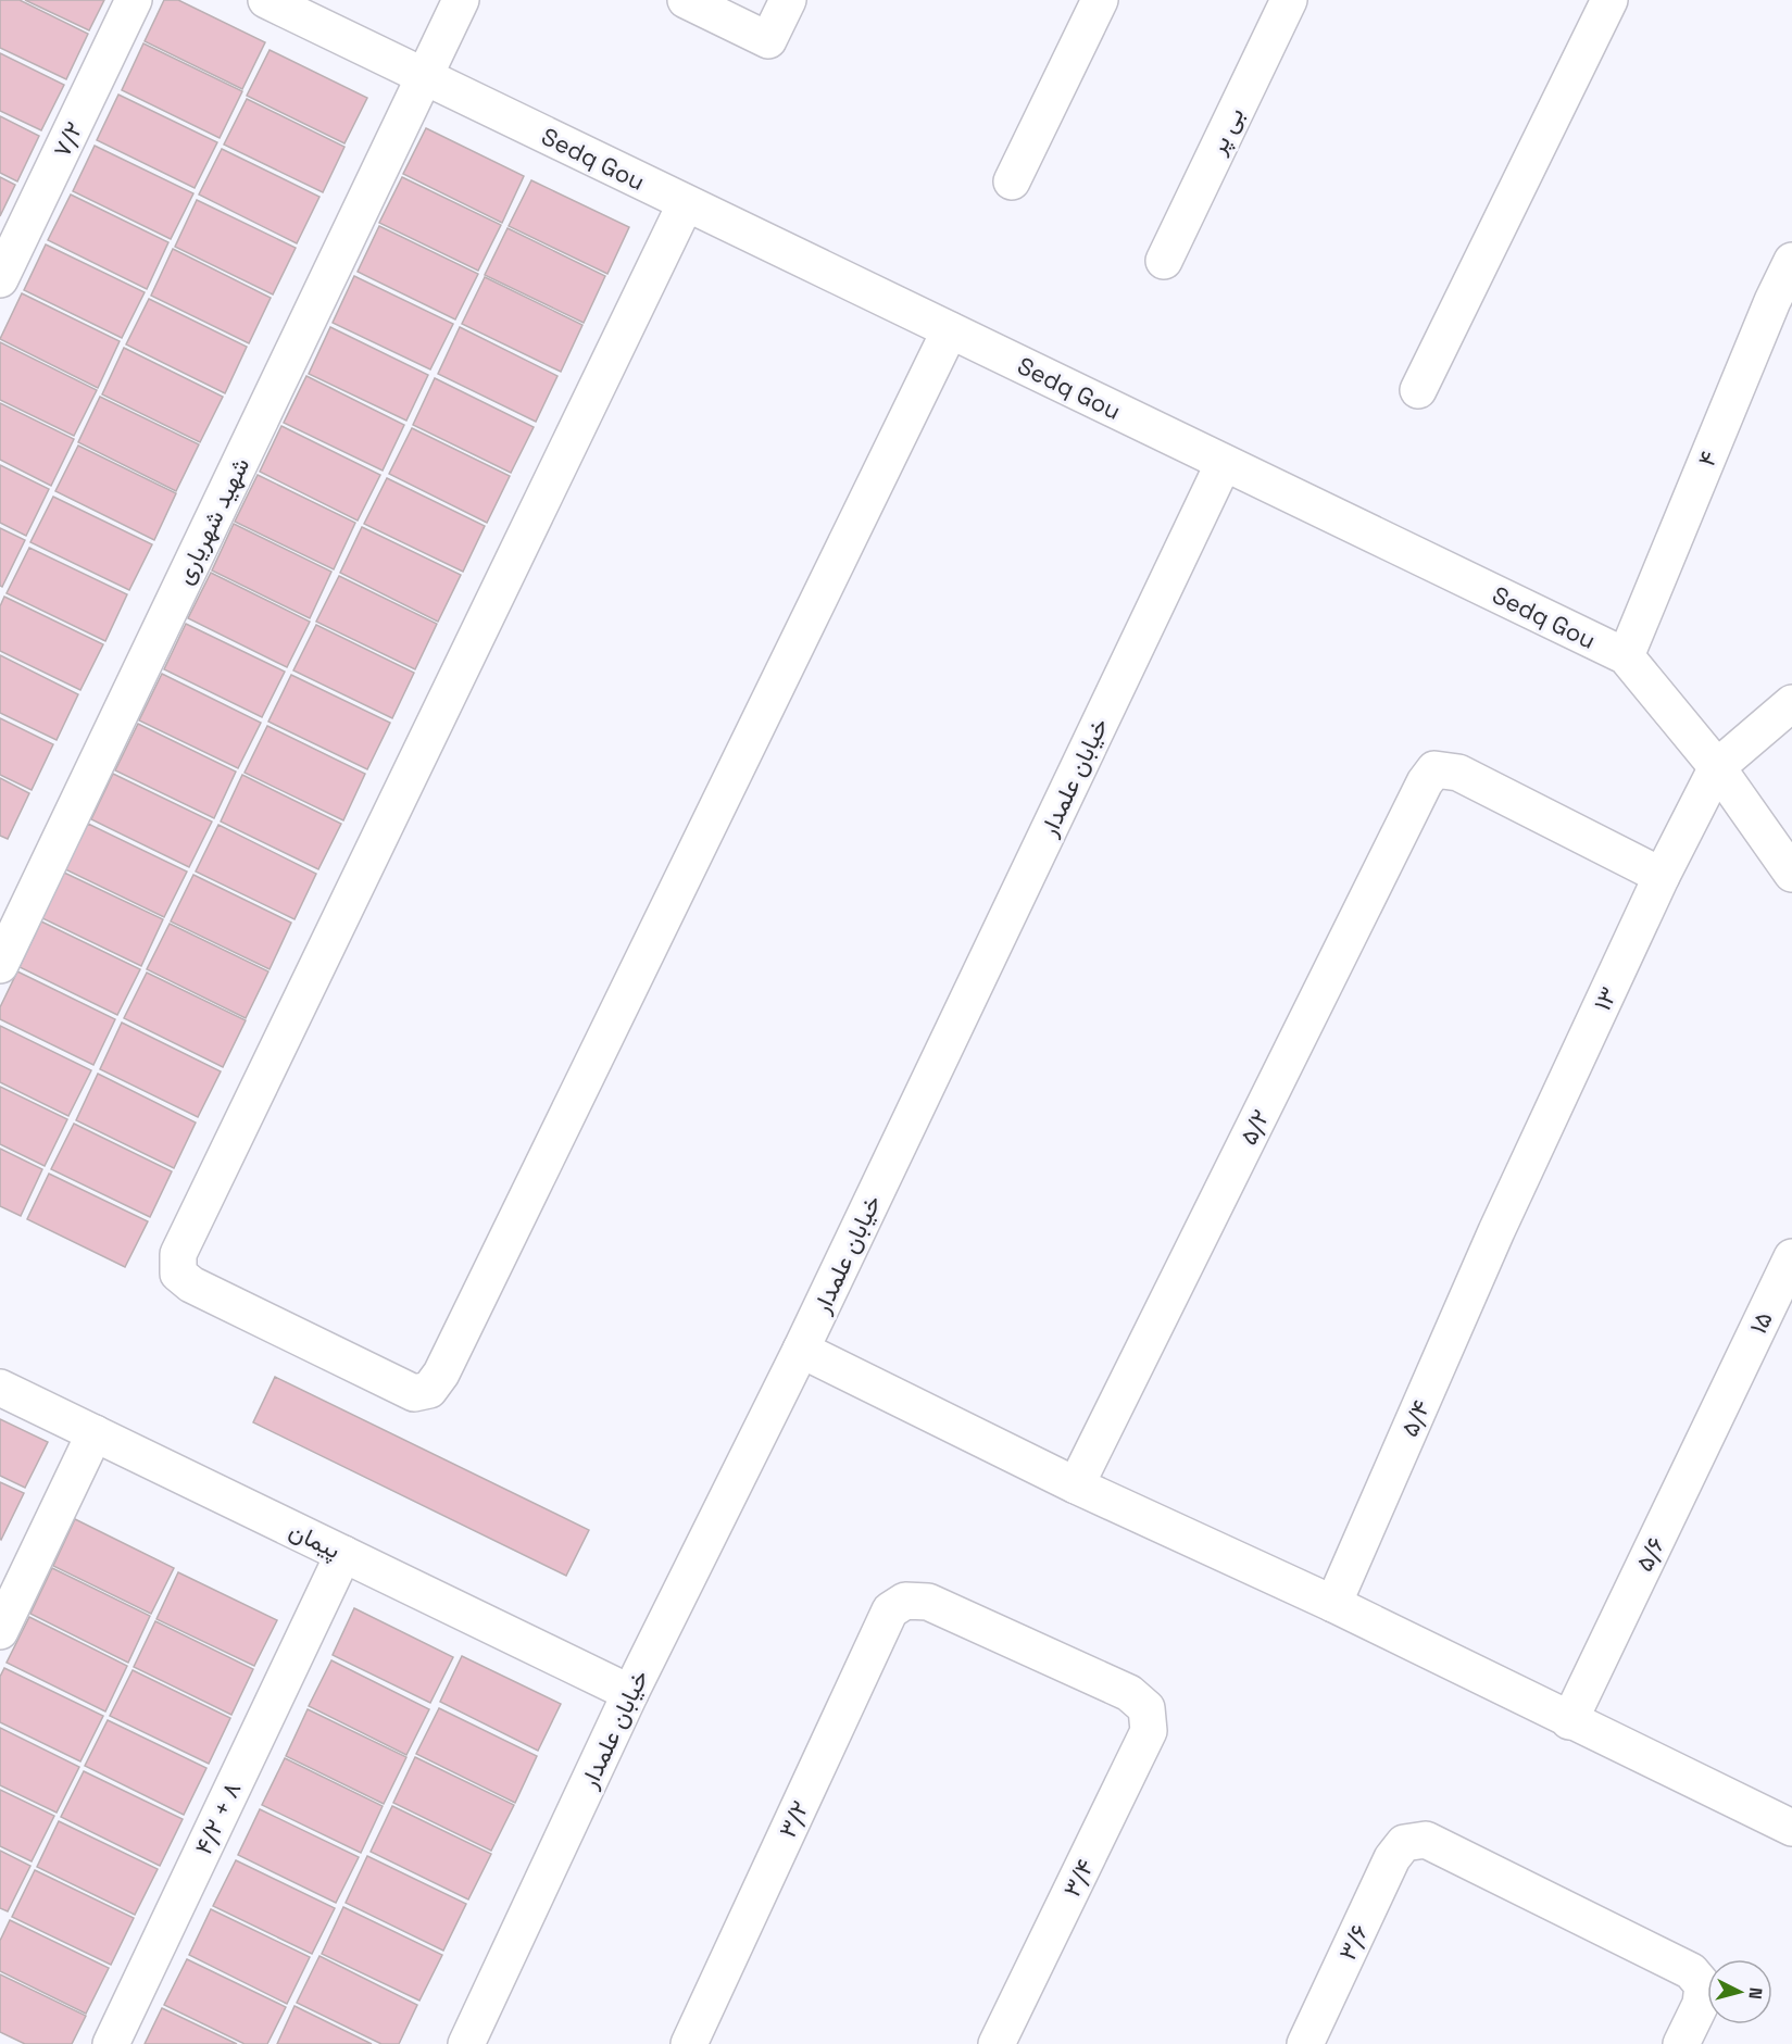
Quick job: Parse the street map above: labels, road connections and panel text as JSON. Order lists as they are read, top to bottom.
{
  "streets": {
    "street": [
      "بی پر",
      "۷/۲",
      "Sedq Gou",
      "۴",
      "شهید شهریاری",
      "خیابان علمدار",
      "۱۳",
      "۵/۲",
      "۱۵",
      "۵/۴",
      "پیمان",
      "۵/۶",
      "۴/۲ + ۸",
      "۳/۲",
      "۳/۴",
      "۳/۶"
    ]
  },
  "crossings": [
    ["Sedq Gou", "۴"],
    ["Sedq Gou", "شهید شهریاری"],
    ["Sedq Gou", "خیابان علمدار"],
    ["Sedq Gou", "۱۳"],
    ["خیابان علمدار", "پیمان"],
    ["۱۳", "۵/۲"],
    ["۱۳", "۵/۴"],
    ["۱۵", "۵/۶"],
    ["پیمان", "۴/۲ + ۸"],
    ["۳/۲", "۳/۴"]
  ],
  "north": "right"
}
